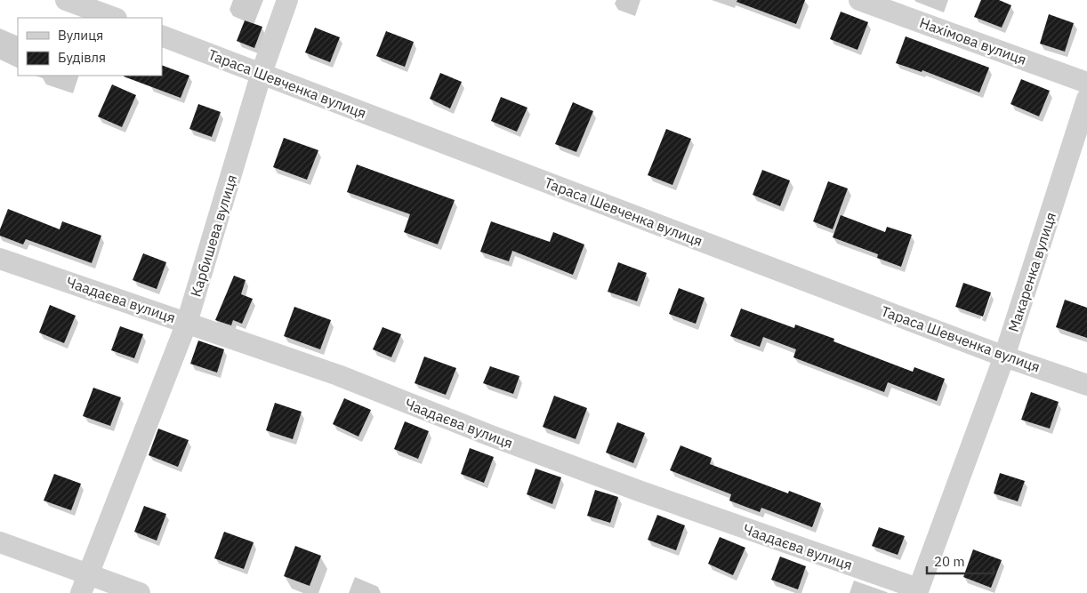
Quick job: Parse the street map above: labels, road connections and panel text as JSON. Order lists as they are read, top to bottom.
{
  "streets": {
    "street": [
      "Нахімова вулиця",
      "Тараса Шевченка вулиця",
      "Карбишева вулиця",
      "Макаренка вулиця",
      "Чаадаєва вулиця"
    ]
  },
  "crossings": [
    ["Тараса Шевченка вулиця", "Карбишева вулиця"],
    ["Тараса Шевченка вулиця", "Макаренка вулиця"],
    ["Карбишева вулиця", "Чаадаєва вулиця"],
    ["Макаренка вулиця", "Чаадаєва вулиця"]
  ],
  "legend": ["Вулиця", "Будівля"],
  "scale_bar": "20 m"
}
